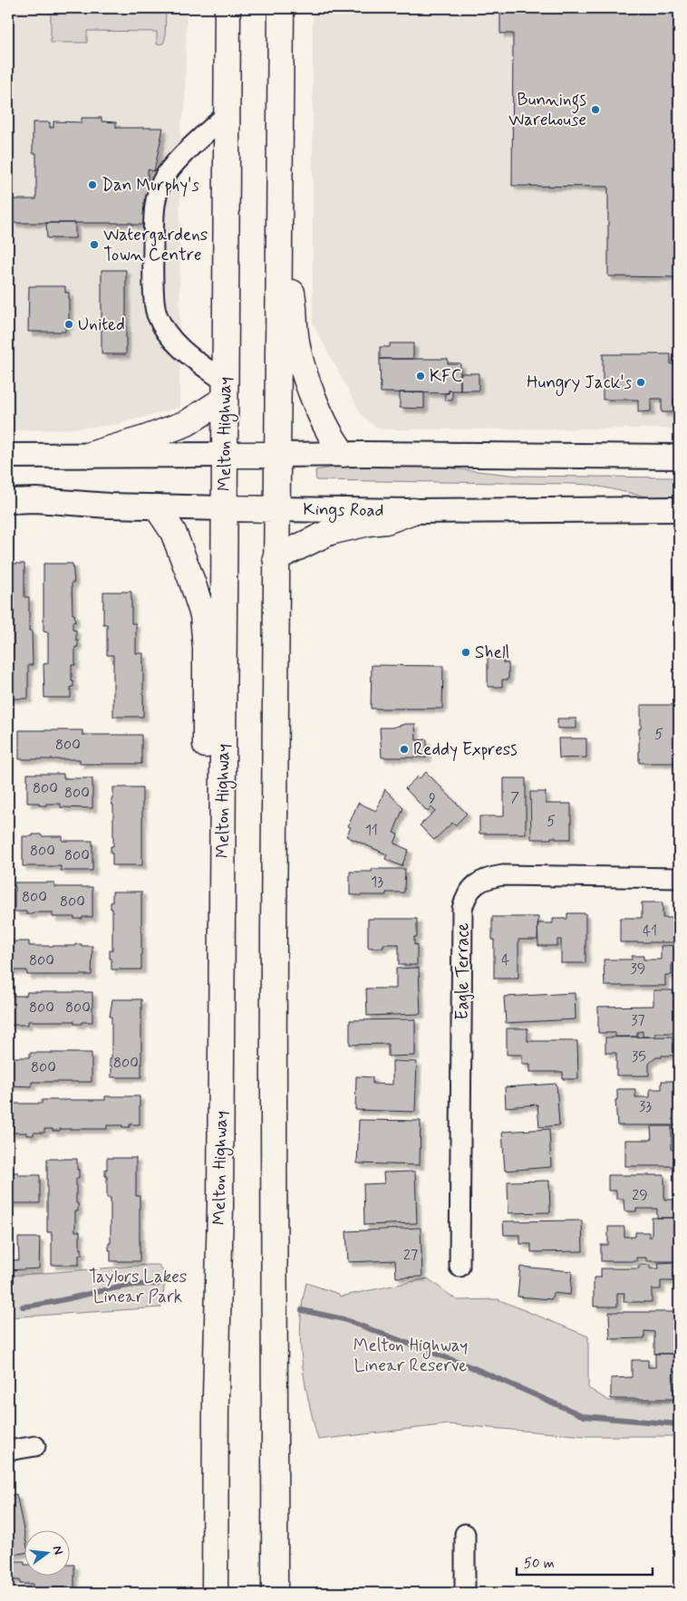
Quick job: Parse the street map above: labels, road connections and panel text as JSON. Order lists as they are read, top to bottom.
{
  "streets": {
    "highway": ["Melton Highway", "Kings Road"],
    "street": ["Eagle Terrace"]
  },
  "crossings": [
    ["Melton Highway", "Kings Road"]
  ],
  "parks": ["Taylors Lakes Linear Park", "Melton Highway Linear Reserve"],
  "places": [
    "Bunnings Warehouse",
    "Dan Murphy's",
    "Watergardens Town Centre",
    "United",
    "KFC",
    "Hungry Jack's",
    "Shell",
    "Reddy Express"
  ],
  "house_numbers": [
    "5",
    "800",
    "800",
    "800",
    "7",
    "9",
    "5",
    "11",
    "800",
    "800",
    "13",
    "800",
    "800",
    "41",
    "4",
    "800",
    "39",
    "800",
    "800",
    "37",
    "35",
    "800",
    "800",
    "33",
    "29",
    "27"
  ],
  "scale_bar": "50 m",
  "north": "right"
}
